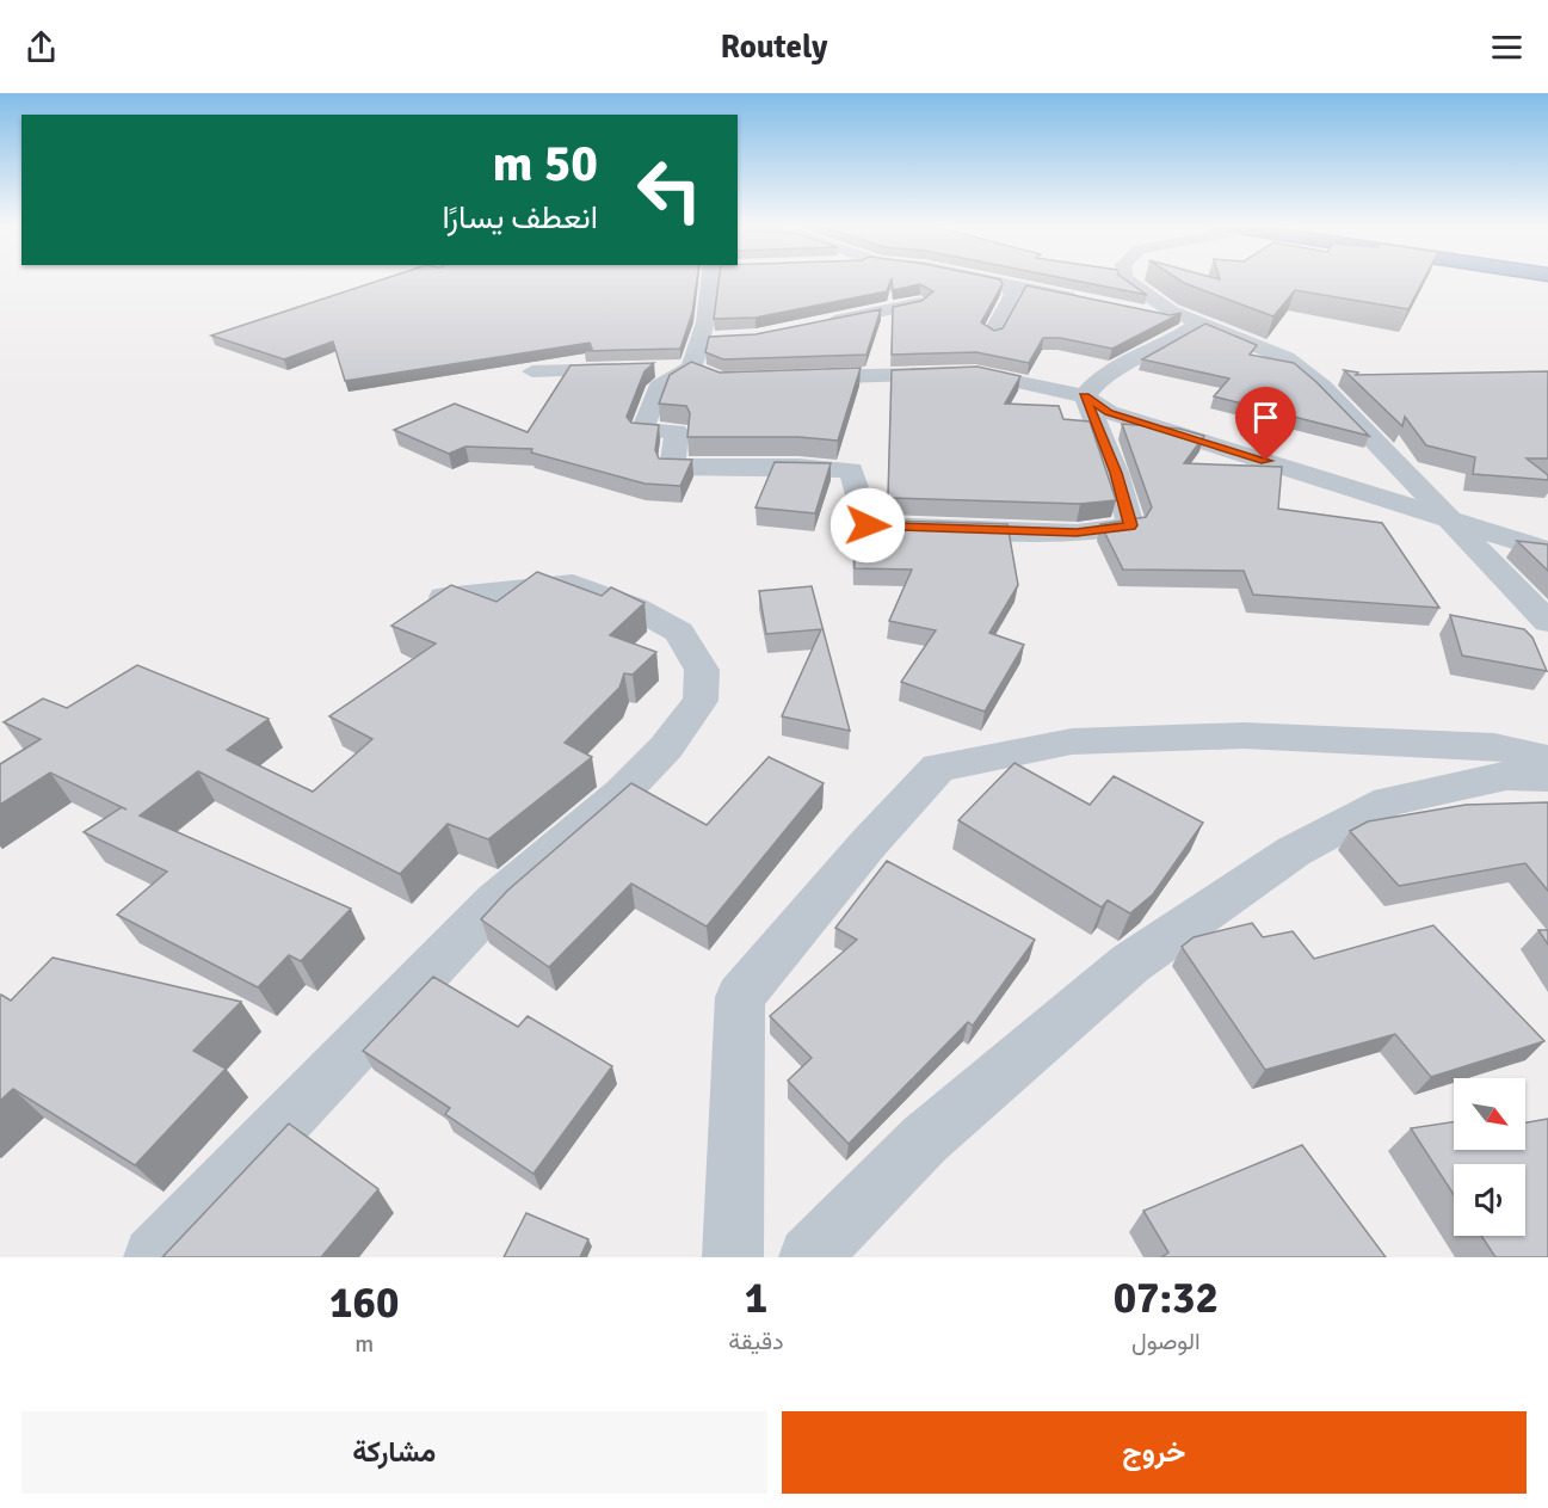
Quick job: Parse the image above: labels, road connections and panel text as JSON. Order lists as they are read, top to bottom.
{
  "north": "bottom right",
  "page": {
    "header": "Routely",
    "turn": ["50 m", "انعطف يسارًا"],
    "eta": [
      "07:32",
      "الوصول",
      "1",
      "دقيقة",
      "160",
      "m"
    ],
    "buttons": ["خروج", "مشاركة"]
  }
}
